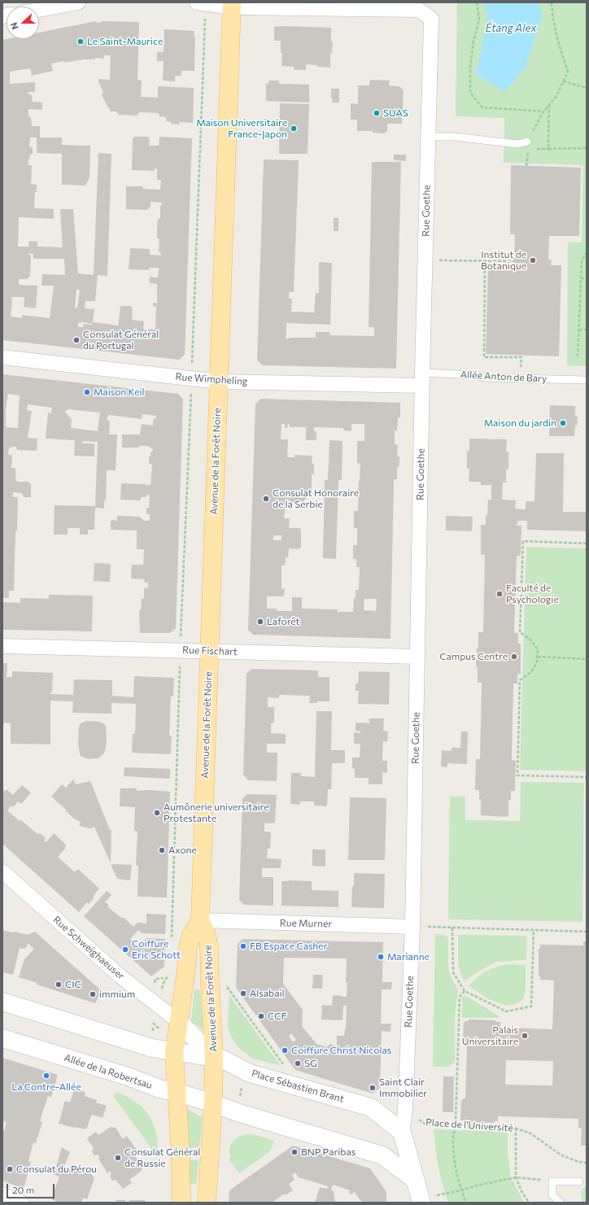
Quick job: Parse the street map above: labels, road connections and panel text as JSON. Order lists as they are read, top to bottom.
{
  "streets": {
    "main road": ["Avenue de la Forêt Noire"],
    "street": [
      "Rue Goethe",
      "Rue Wimpheling",
      "Rue Fischart",
      "Rue Murner",
      "Rue Schweighaeuser",
      "Allée de la Robertsau",
      "Place Sébastien Brant"
    ],
    "lane": ["Allée Anton de Bary"],
    "path": ["Place de l'Université"]
  },
  "crossings": [
    ["Rue Goethe", "Allée Anton de Bary"],
    ["Rue Goethe", "Rue Wimpheling"],
    ["Rue Goethe", "Avenue de la Forêt Noire"],
    ["Rue Goethe", "Rue Fischart"],
    ["Rue Goethe", "Rue Murner"],
    ["Rue Goethe", "Place Sébastien Brant"],
    ["Rue Goethe", "Place de l'Université"],
    ["Allée Anton de Bary", "Rue Wimpheling"],
    ["Rue Wimpheling", "Avenue de la Forêt Noire"],
    ["Avenue de la Forêt Noire", "Rue Fischart"],
    ["Avenue de la Forêt Noire", "Rue Murner"],
    ["Avenue de la Forêt Noire", "Rue Schweighaeuser"],
    ["Avenue de la Forêt Noire", "Place Sébastien Brant"]
  ],
  "water": ["Étang Alex"],
  "places": [
    "Le Saint-Maurice",
    "SUAS",
    "Maison Universitaire France-Japon",
    "Institut de Botanique",
    "Consulat Général du Portugal",
    "Maison Keil",
    "Maison du jardin",
    "Consulat Honoraire de la Serbie",
    "Faculté de Psychologie",
    "Laforêt",
    "Campus Centre",
    "Aumônerie universitaire Protestante",
    "Axone",
    "FB Espace Casher",
    "Coiffure Eric Schott",
    "Marianne",
    "CIC",
    "Alsabail",
    "immium",
    "CCF",
    "Palais Universitaire",
    "Coiffure Christ Nicolas",
    "SG",
    "La Contre-Allée",
    "Saint Clair Immobilier",
    "BNP Paribas",
    "Consulat Général de Russie",
    "Consulat du Pérou"
  ],
  "scale_bar": "20 m",
  "north": "left"
}
